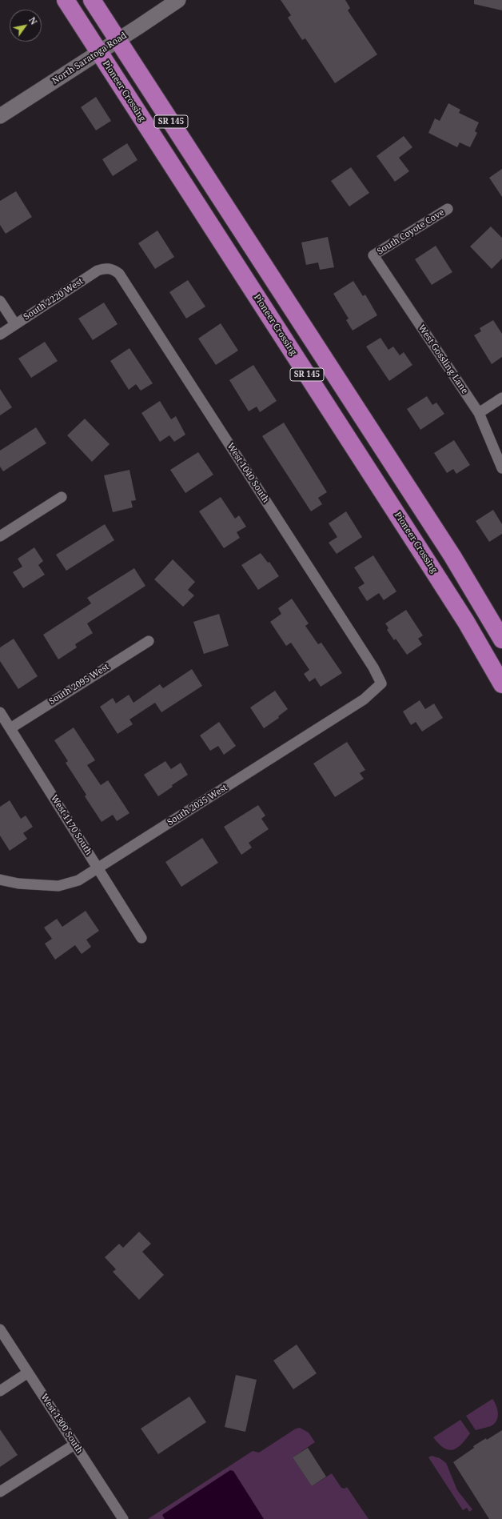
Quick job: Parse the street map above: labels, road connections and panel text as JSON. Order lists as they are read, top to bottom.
{
  "streets": {
    "highway": ["Pioneer Crossing", "SR 145"],
    "main road": ["North Saratoga Road"],
    "street": [
      "South Coyote Cove",
      "South 2220 West",
      "West Gossling Lane",
      "West 1040 South",
      "South 2095 West",
      "South 2035 West",
      "West 1170 South",
      "West 1300 South"
    ]
  },
  "crossings": [
    ["North Saratoga Road", "Pioneer Crossing"],
    ["North Saratoga Road", "SR 145"],
    ["South Coyote Cove", "West Gossling Lane"],
    ["South 2220 West", "West 1040 South"],
    ["West 1040 South", "South 2035 West"],
    ["South 2095 West", "West 1170 South"],
    ["South 2035 West", "West 1170 South"]
  ],
  "north": "top right"
}
